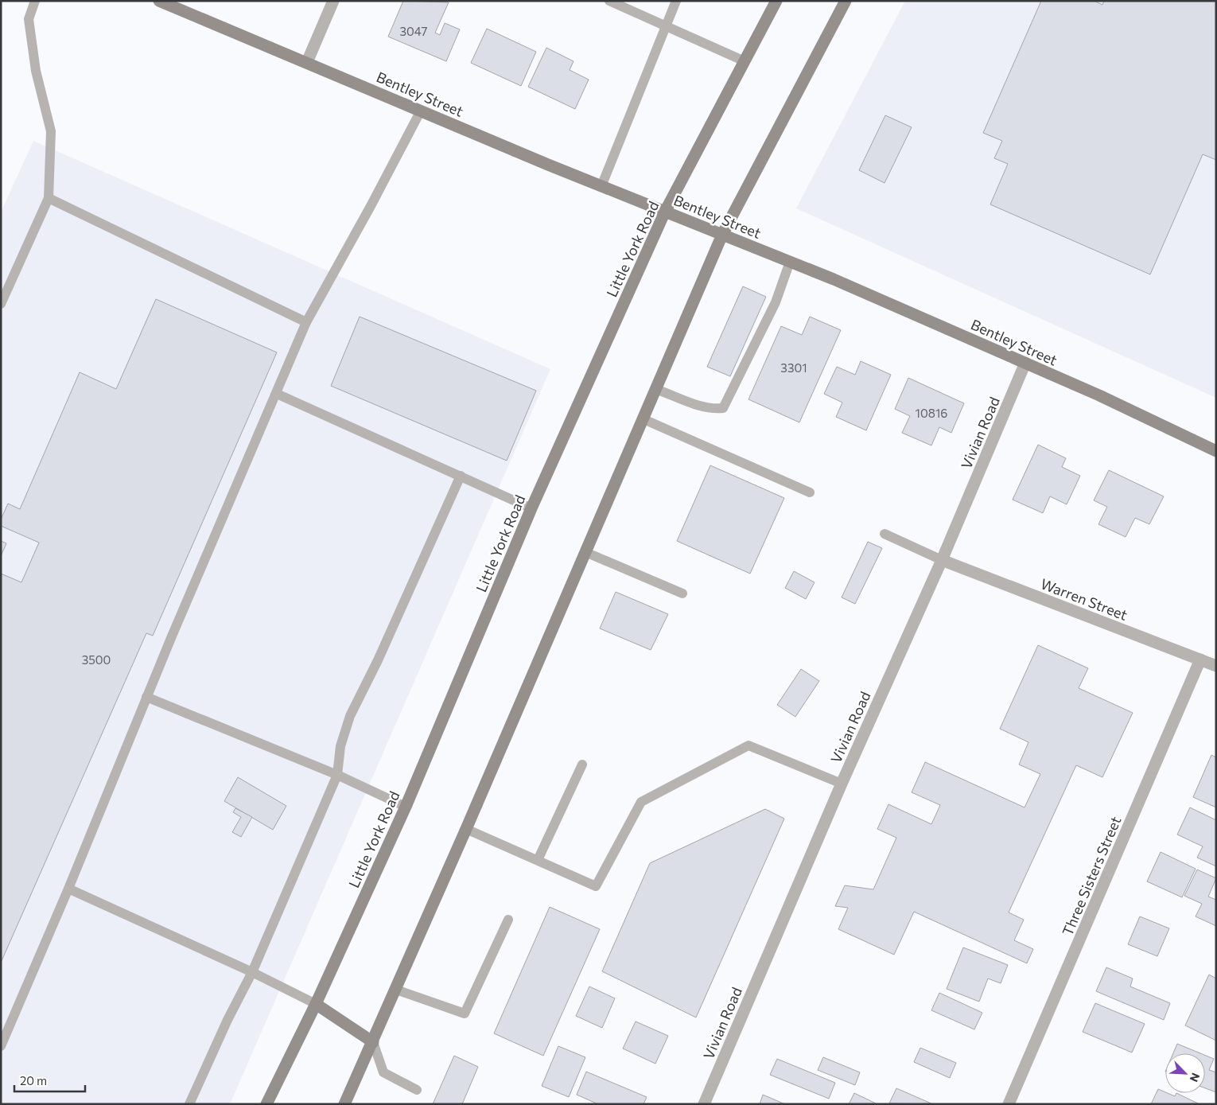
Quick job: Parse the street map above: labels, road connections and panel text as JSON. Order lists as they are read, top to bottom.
{
  "streets": {
    "main road": ["Bentley Street", "Little York Road"],
    "street": ["Vivian Road", "Warren Street", "Three Sisters Street"]
  },
  "crossings": [
    ["Bentley Street", "Little York Road"],
    ["Bentley Street", "Vivian Road"],
    ["Vivian Road", "Warren Street"],
    ["Warren Street", "Three Sisters Street"]
  ],
  "house_numbers": [
    "3047",
    "3301",
    "10816",
    "3500"
  ],
  "scale_bar": "20 m",
  "north": "bottom right"
}
